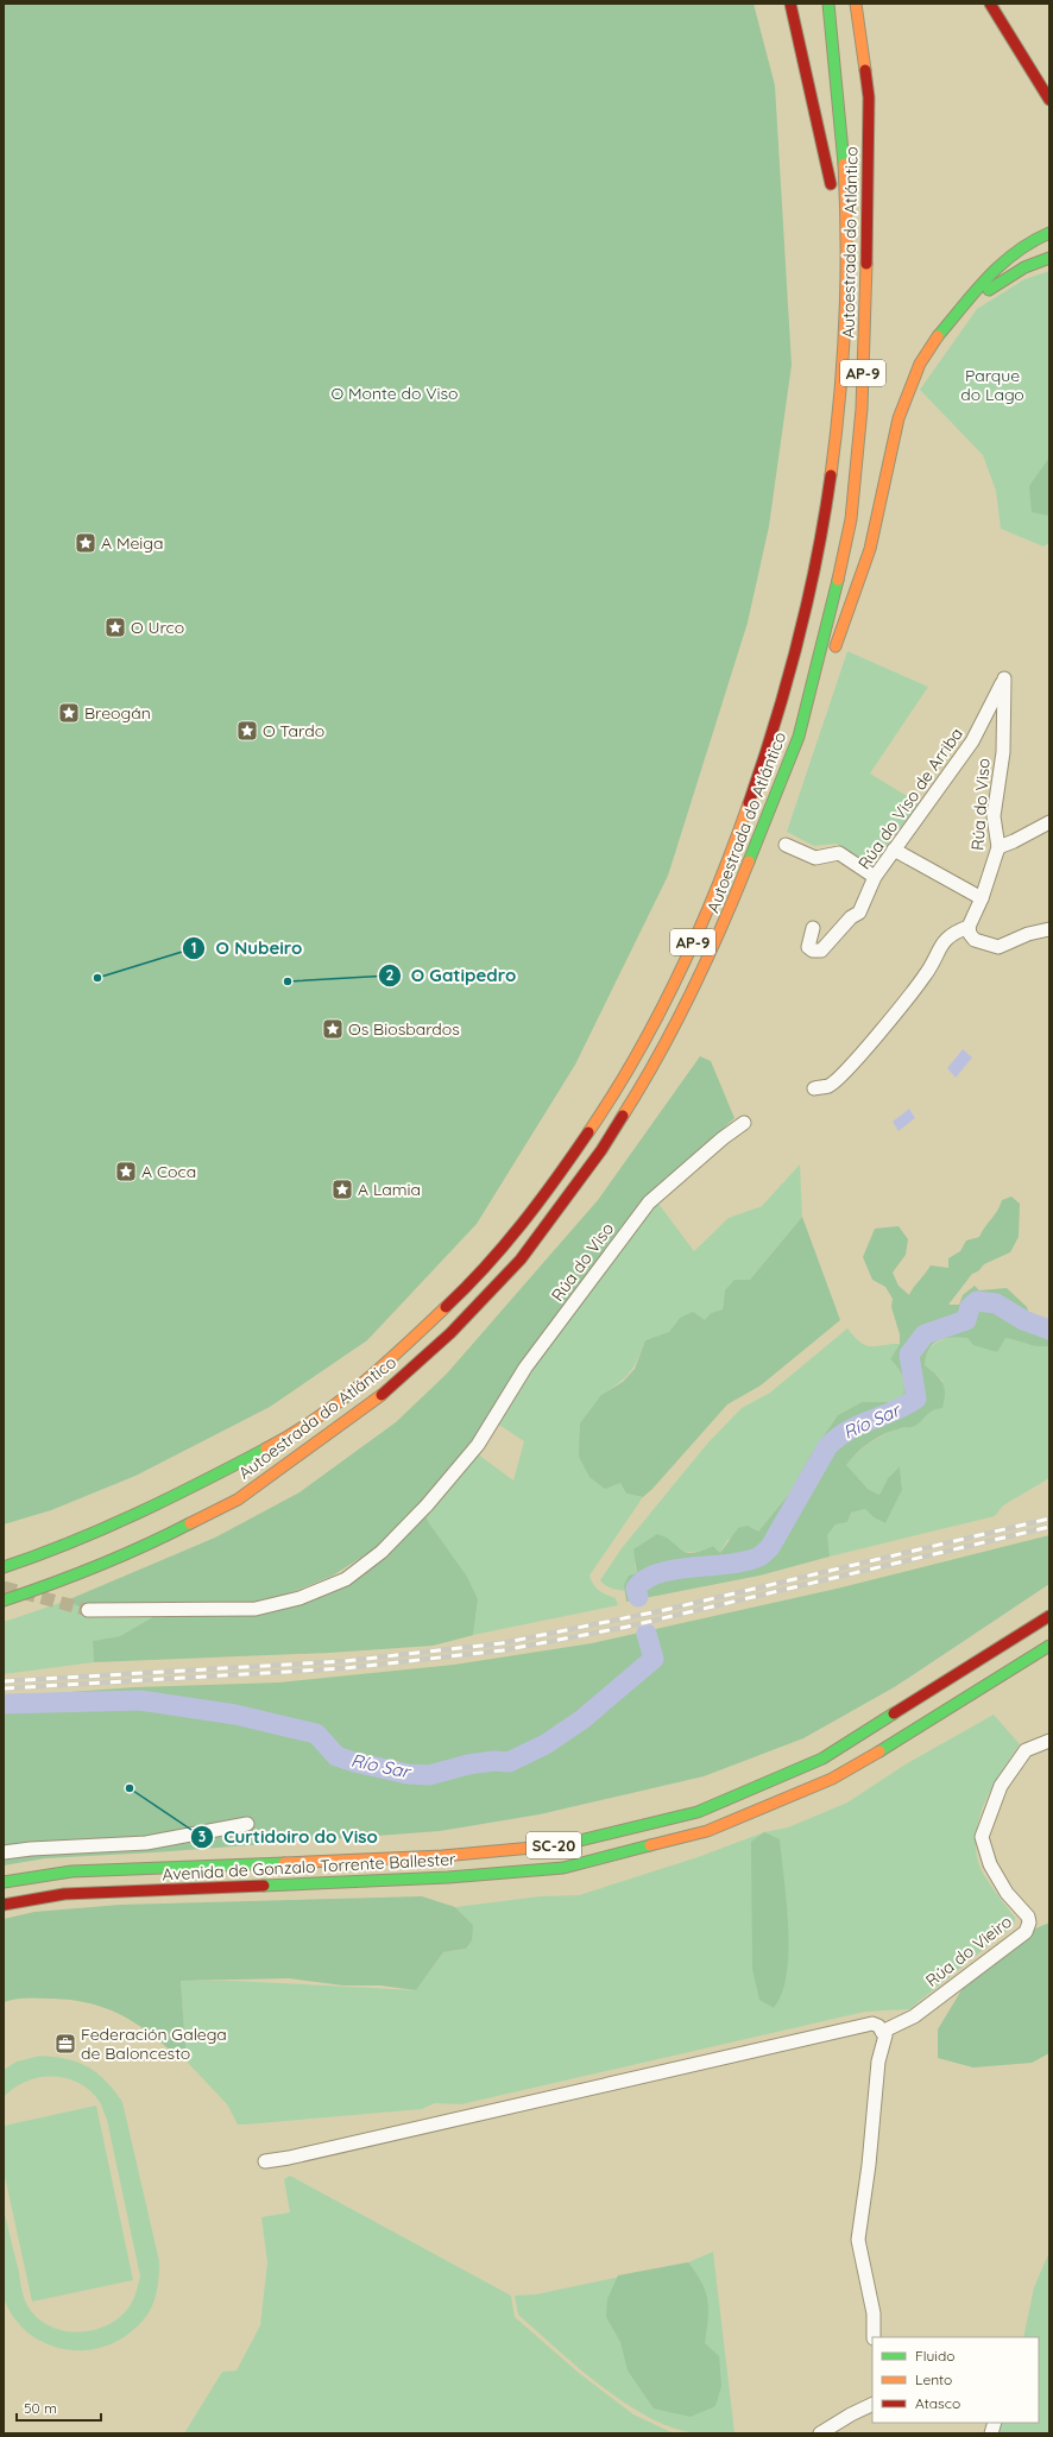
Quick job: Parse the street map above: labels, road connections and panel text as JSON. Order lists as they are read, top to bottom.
{
  "streets": {
    "main road": [
      "Autoestrada do Atlántico",
      "AP-9",
      "SC-20",
      "Avenida de Gonzalo Torrente Ballester"
    ],
    "street": ["Rúa do Viso de Arriba", "Rúa do Viso", "Rúa do Vieiro"]
  },
  "crossings": [
    ["Rúa do Viso de Arriba", "Rúa do Viso"]
  ],
  "water": ["Río Sar"],
  "parks": ["Parque do Lago", "O Monte do Viso"],
  "places": {
    "place": [
      "A Meiga",
      "O Urco",
      "Breogán",
      "O Tardo",
      "Os Biosbardos",
      "A Coca",
      "A Lamia"
    ],
    "other": ["O Nubeiro", "O Gatipedro", "Curtidoiro do Viso"],
    "office": ["Federación Galega de Baloncesto"]
  },
  "legend": ["Fluido", "Lento", "Atasco"],
  "scale_bar": "50 m"
}
